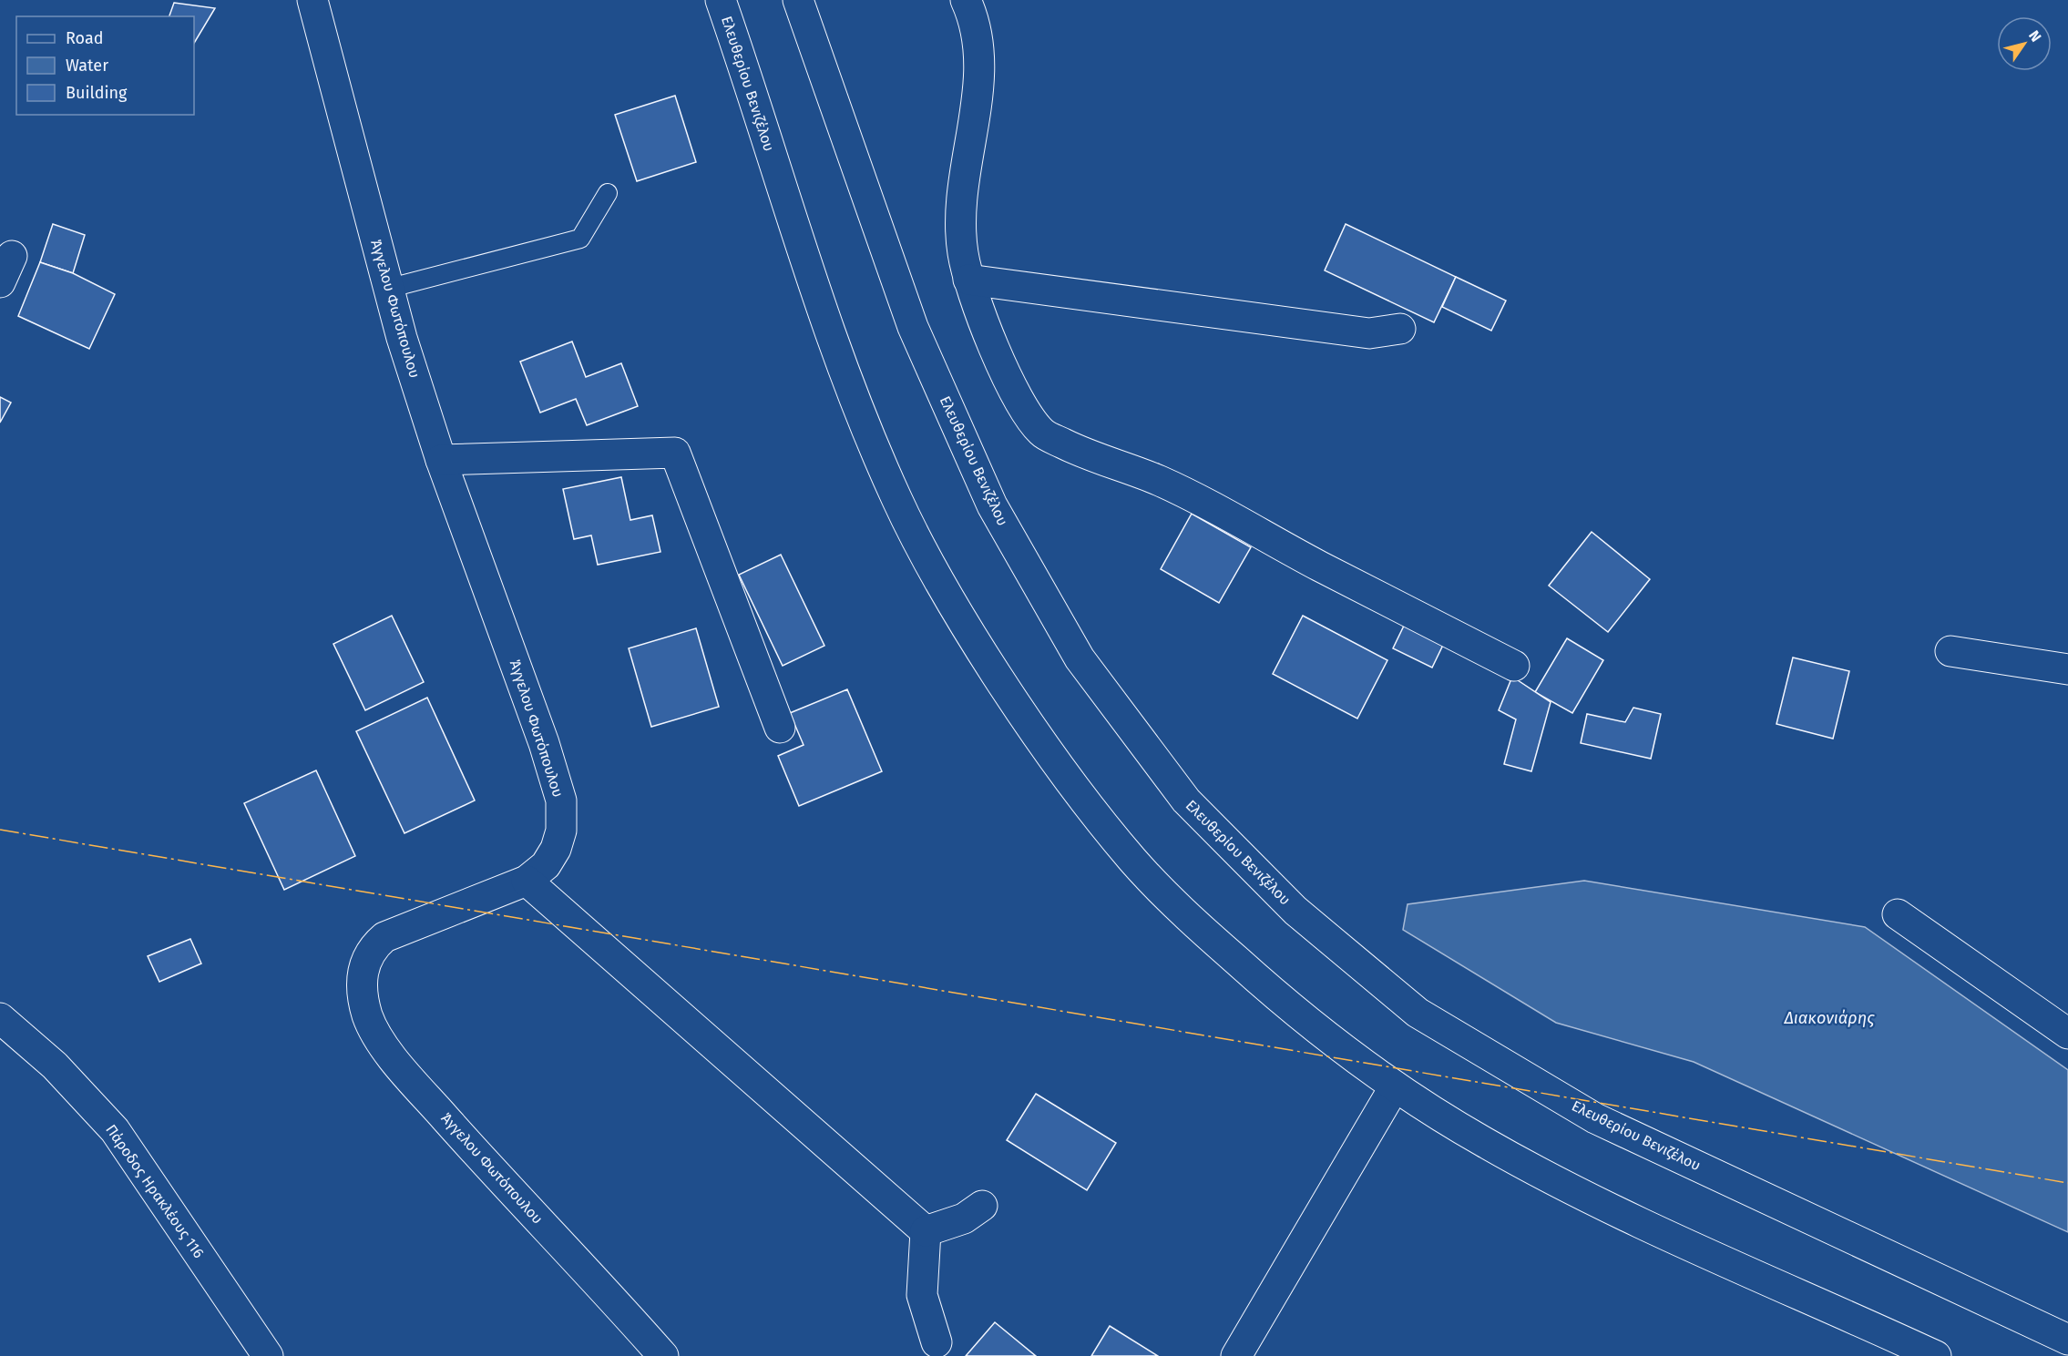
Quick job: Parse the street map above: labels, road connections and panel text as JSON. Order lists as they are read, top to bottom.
{
  "streets": {
    "street": ["Ελευθερίου Βενιζέλου", "Άγγελου Φωτόπουλου", "Πάροδος Ηρακλέους 116"]
  },
  "water": ["Διακονιάρης"],
  "legend": ["Road", "Water", "Building"],
  "north": "top right"
}
